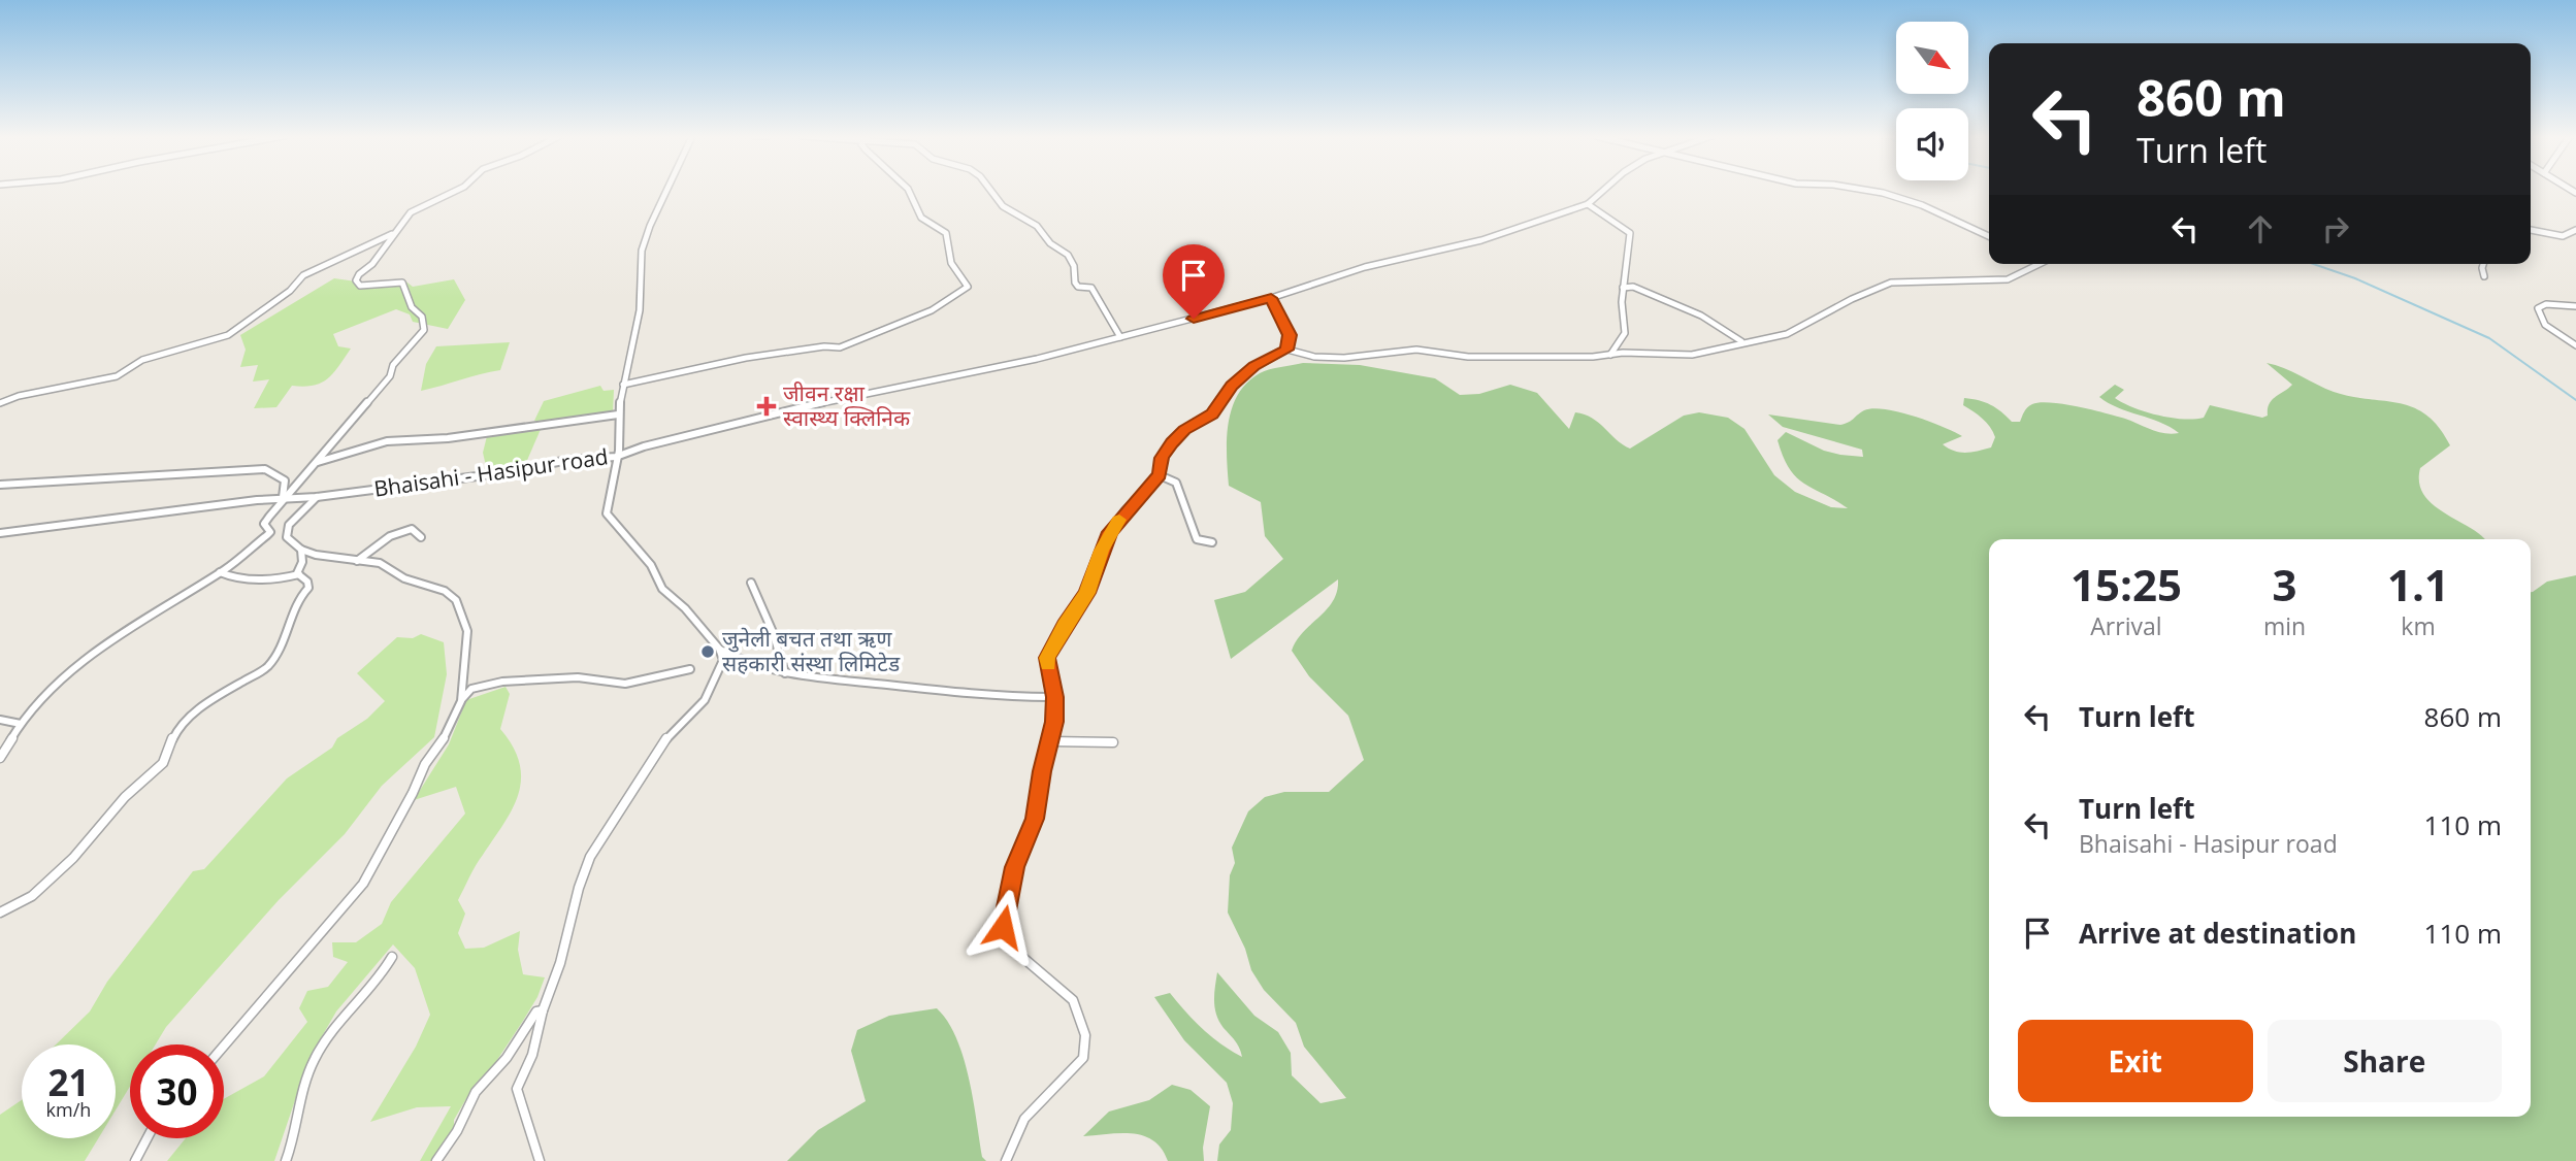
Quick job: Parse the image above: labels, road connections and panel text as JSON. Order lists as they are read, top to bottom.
{
  "streets": {
    "street": ["Bhaisahi - Hasipur road"]
  },
  "places": {
    "health": ["जीवन रक्षा स्वास्थ्य क्लिनिक"],
    "other": ["जुनेली बचत तथा ऋण सहकारी संस्था लिमिटेड"]
  },
  "north": "bottom right",
  "page": {
    "turn": ["860 m", "Turn left"],
    "eta": [
      "15:25",
      "Arrival",
      "3",
      "min",
      "1.1",
      "km"
    ],
    "list": [
      {
        "name": "Turn left",
        "value": "860 m"
      },
      {
        "name": "Turn left",
        "note": "Bhaisahi - Hasipur road",
        "value": "110 m"
      },
      {
        "name": "Arrive at destination",
        "value": "110 m"
      }
    ],
    "buttons": ["Exit", "Share"],
    "speed": "21 km/h",
    "limit": "30"
  }
}
